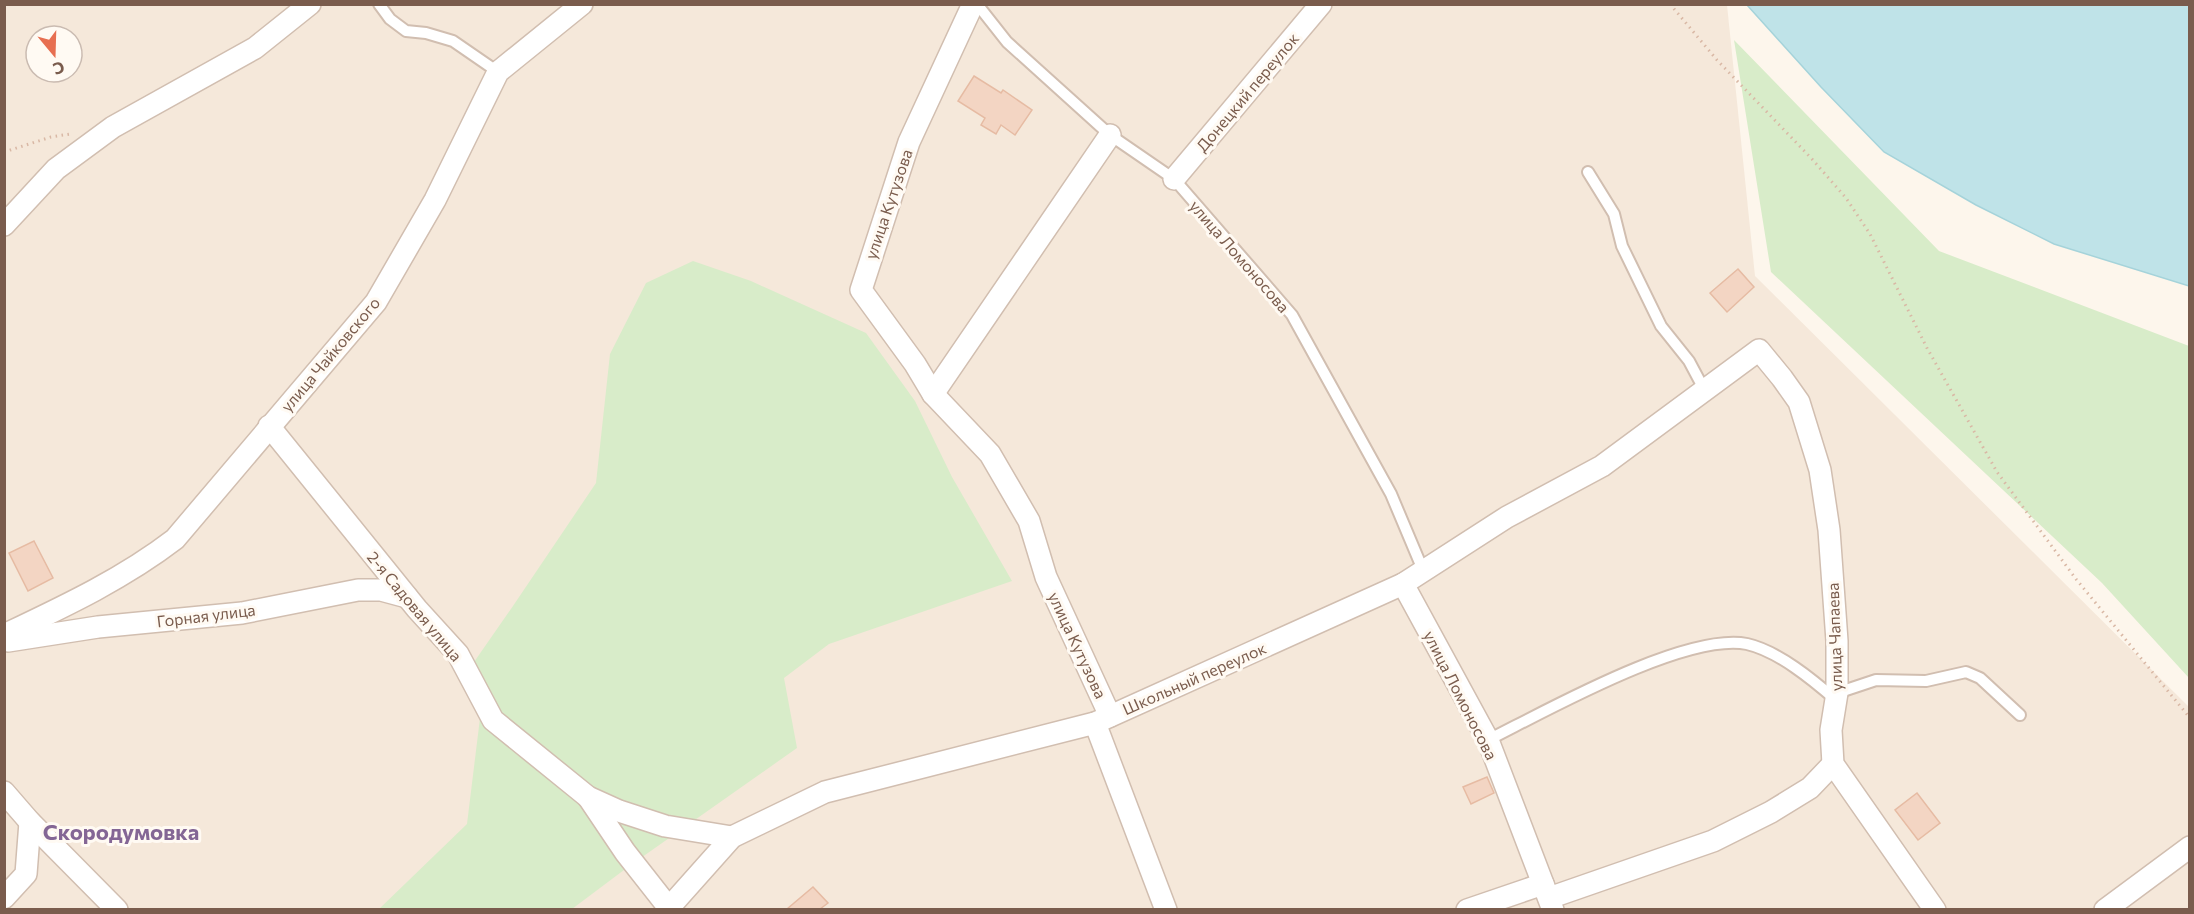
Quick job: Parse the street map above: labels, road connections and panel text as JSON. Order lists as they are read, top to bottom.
{
  "streets": {
    "street": [
      "Донецкий переулок",
      "улица Кутузова",
      "улица Ломоносова",
      "улица Чайковского",
      "2-я Садовая улица",
      "Горная улица",
      "улица Чапаева",
      "Школьный переулок"
    ]
  },
  "crossings": [
    ["Донецкий переулок", "улица Ломоносова"],
    ["улица Кутузова", "улица Ломоносова"],
    ["улица Кутузова", "Школьный переулок"],
    ["улица Ломоносова", "Школьный переулок"],
    ["улица Чайковского", "2-я Садовая улица"],
    ["2-я Садовая улица", "Горная улица"],
    ["2-я Садовая улица", "Школьный переулок"],
    ["улица Чапаева", "Школьный переулок"]
  ],
  "districts": ["Скородумовка"],
  "north": "bottom"
}
